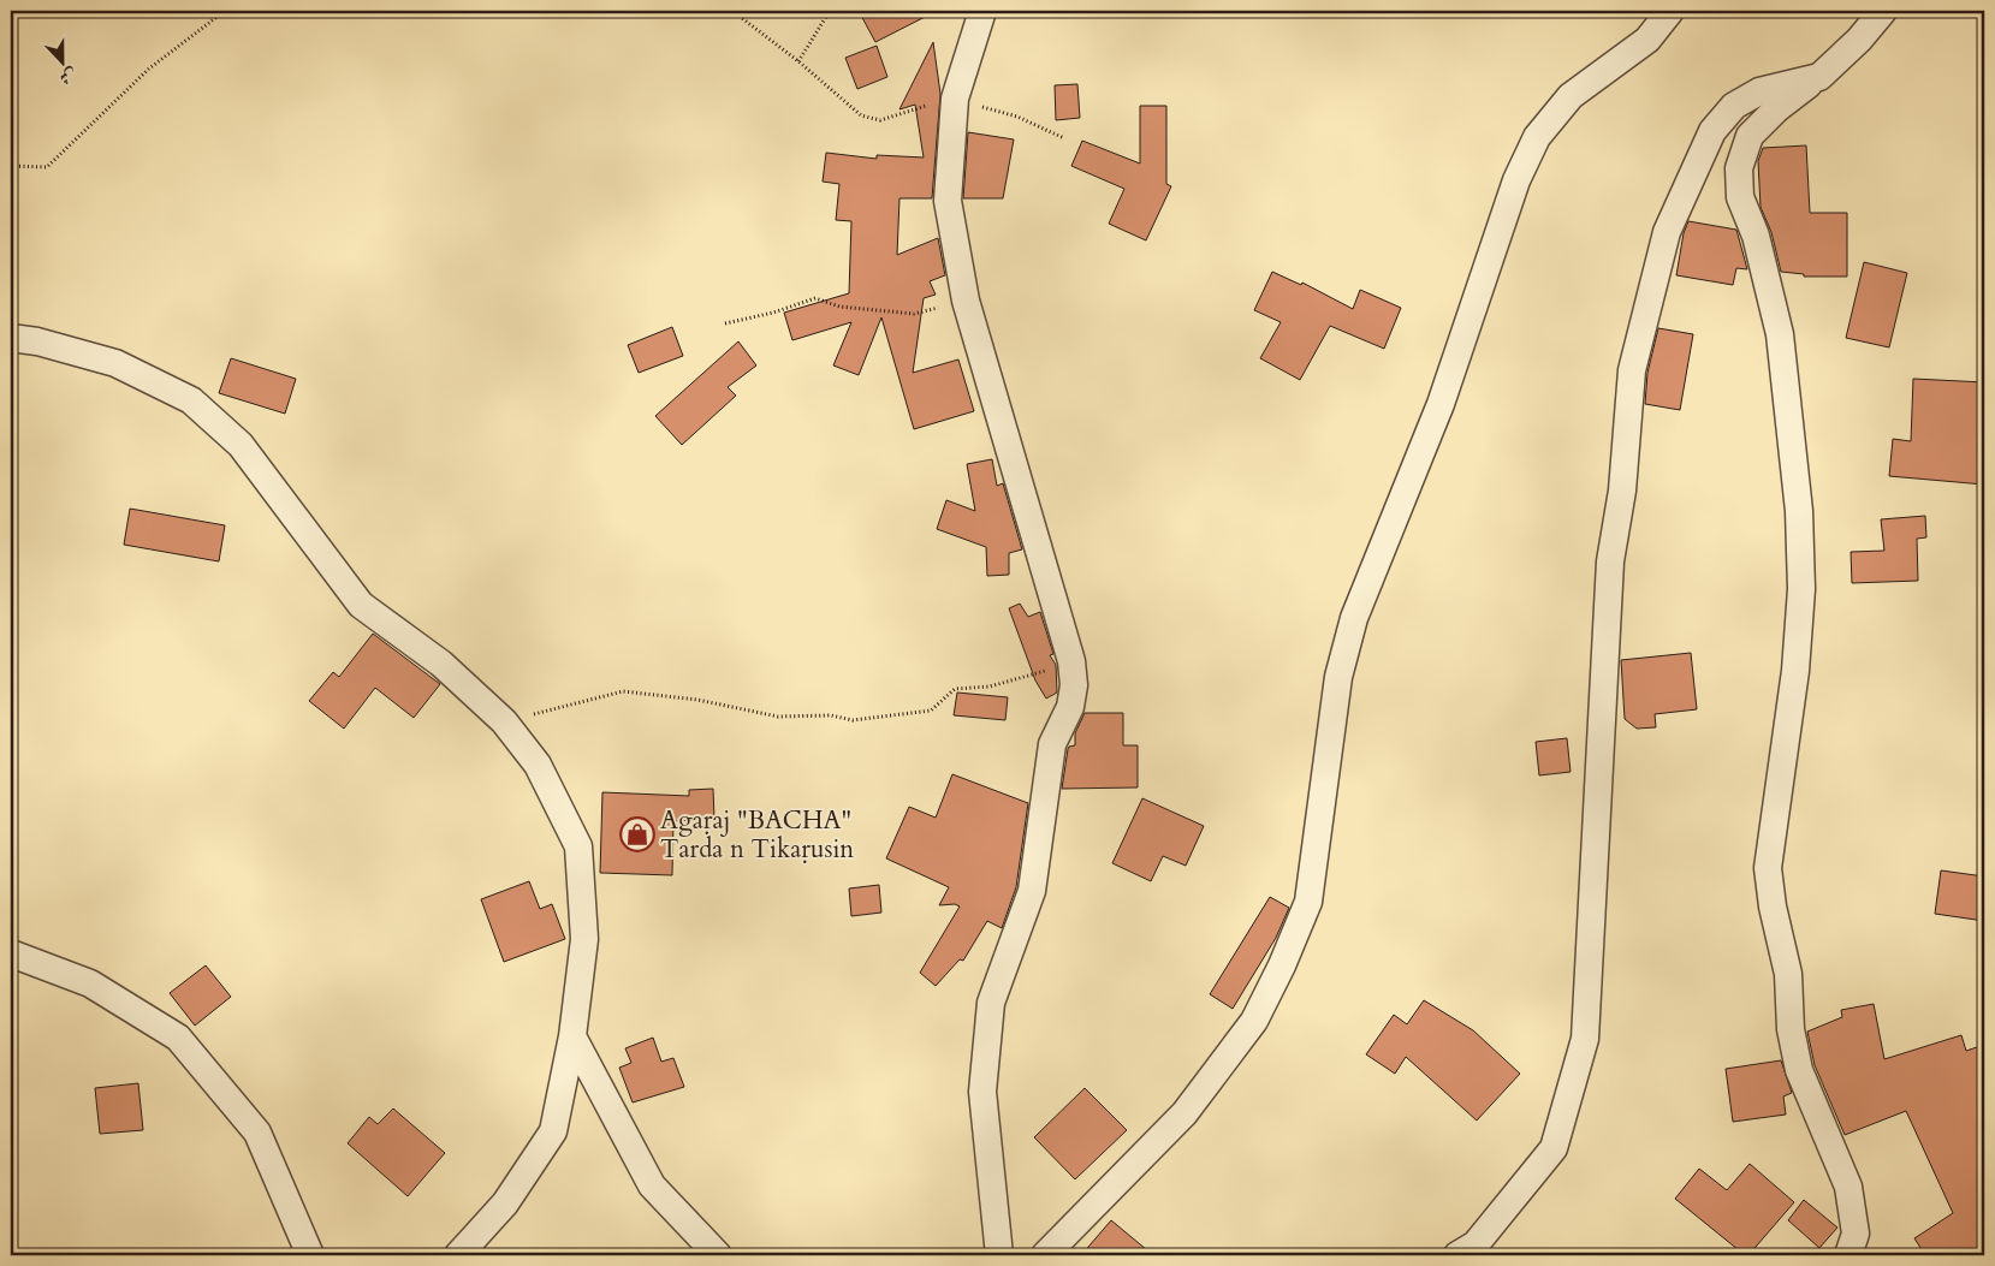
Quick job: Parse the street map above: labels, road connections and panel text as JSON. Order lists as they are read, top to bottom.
{
  "places": {
    "shop": ["Agaṛaj \"BACHA\" Tarda n Tikaṛusin"]
  },
  "north": "bottom"
}
